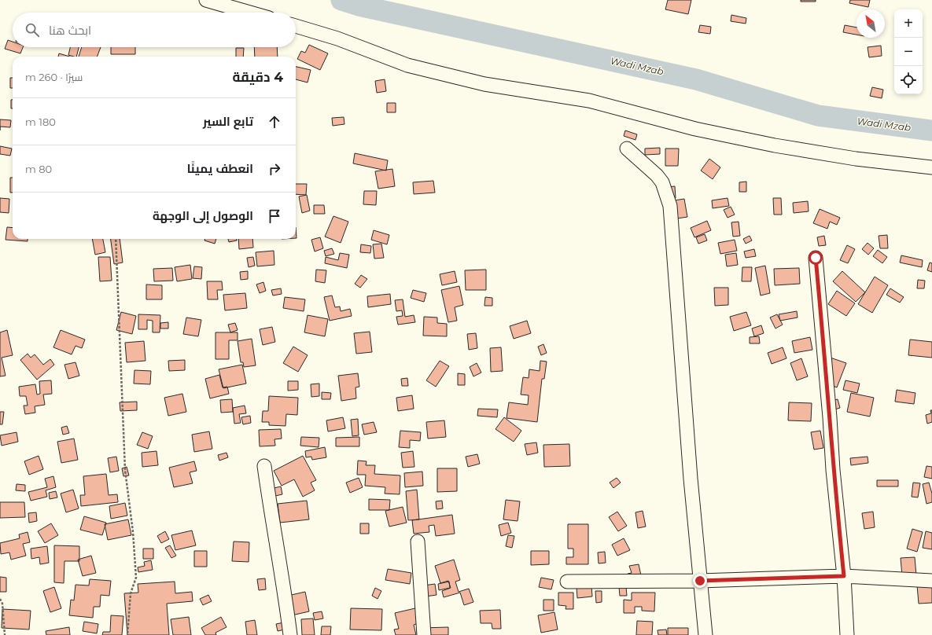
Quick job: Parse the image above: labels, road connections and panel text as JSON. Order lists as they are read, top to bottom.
{
  "water": ["Wadi Mzab"],
  "north": "top left",
  "page": {
    "map_buttons": ["+", "−"],
    "search": "ابحث هنا",
    "heading": ["4 دقيقة", "سيرًا · 260 m"],
    "list": [
      ["تابع السير", "180 m"],
      ["انعطف يمينًا", "80 m"],
      "الوصول إلى الوجهة"
    ]
  }
}
